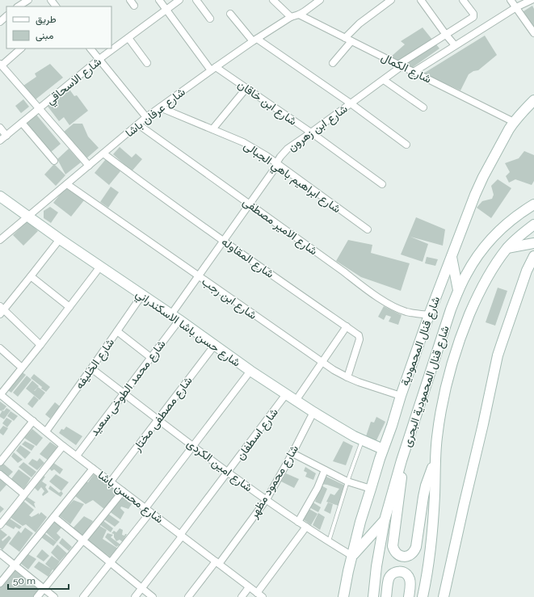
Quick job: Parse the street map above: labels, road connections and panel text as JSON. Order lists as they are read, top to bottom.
{
  "streets": {
    "street": [
      "شارع الكمال",
      "شارع الاسحاقي",
      "شارع ابن خاقان",
      "شارع عرفان باشا",
      "شارع ابن زهرون",
      "شارع ابراهيم باهي الجبالى",
      "شارع الامير مصطفى",
      "شارع المقاوله",
      "شارع ابن رجب",
      "شارع حسن باشا الاسكندراني",
      "شارع قنال المحمودية",
      "شارع الخليفه",
      "شارع قنال المحمودية البحرى",
      "شارع محمد الطوخى سعيد",
      "شارع مصطفى مختار",
      "شارع اسطفان",
      "شارع امين الكردى",
      "شارع محمود مظهر",
      "شارع محسن باشا"
    ]
  },
  "crossings": [
    ["شارع الكمال", "شارع عرفان باشا"],
    ["شارع الكمال", "شارع ابن زهرون"],
    ["شارع الكمال", "شارع قنال المحمودية"],
    ["شارع الاسحاقي", "شارع ابن خاقان"],
    ["شارع ابن خاقان", "شارع عرفان باشا"],
    ["شارع ابن خاقان", "شارع ابن زهرون"],
    ["شارع عرفان باشا", "شارع ابراهيم باهي الجبالى"],
    ["شارع عرفان باشا", "شارع الامير مصطفى"],
    ["شارع عرفان باشا", "شارع المقاوله"],
    ["شارع عرفان باشا", "شارع ابن رجب"],
    ["شارع عرفان باشا", "شارع حسن باشا الاسكندراني"],
    ["شارع ابن زهرون", "شارع ابراهيم باهي الجبالى"],
    ["شارع ابن زهرون", "شارع الامير مصطفى"],
    ["شارع ابن زهرون", "شارع المقاوله"],
    ["شارع ابن زهرون", "شارع ابن رجب"],
    ["شارع ابن زهرون", "شارع حسن باشا الاسكندراني"],
    ["شارع ابن زهرون", "شارع محمد الطوخى سعيد"],
    ["شارع الامير مصطفى", "شارع قنال المحمودية"],
    ["شارع المقاوله", "شارع ابن رجب"],
    ["شارع ابن رجب", "شارع قنال المحمودية"],
    ["شارع حسن باشا الاسكندراني", "شارع قنال المحمودية"],
    ["شارع حسن باشا الاسكندراني", "شارع الخليفه"],
    ["شارع حسن باشا الاسكندراني", "شارع محمد الطوخى سعيد"],
    ["شارع حسن باشا الاسكندراني", "شارع مصطفى مختار"],
    ["شارع حسن باشا الاسكندراني", "شارع اسطفان"],
    ["شارع حسن باشا الاسكندراني", "شارع محمود مظهر"],
    ["شارع قنال المحمودية", "شارع امين الكردى"],
    ["شارع الخليفه", "شارع امين الكردى"],
    ["شارع الخليفه", "شارع محسن باشا"],
    ["شارع محمد الطوخى سعيد", "شارع امين الكردى"],
    ["شارع محمد الطوخى سعيد", "شارع محسن باشا"],
    ["شارع مصطفى مختار", "شارع امين الكردى"],
    ["شارع مصطفى مختار", "شارع محسن باشا"],
    ["شارع اسطفان", "شارع امين الكردى"],
    ["شارع اسطفان", "شارع محسن باشا"],
    ["شارع امين الكردى", "شارع محمود مظهر"],
    ["شارع محمود مظهر", "شارع محسن باشا"]
  ],
  "legend": ["طريق", "مبنى"],
  "scale_bar": "50 m"
}
